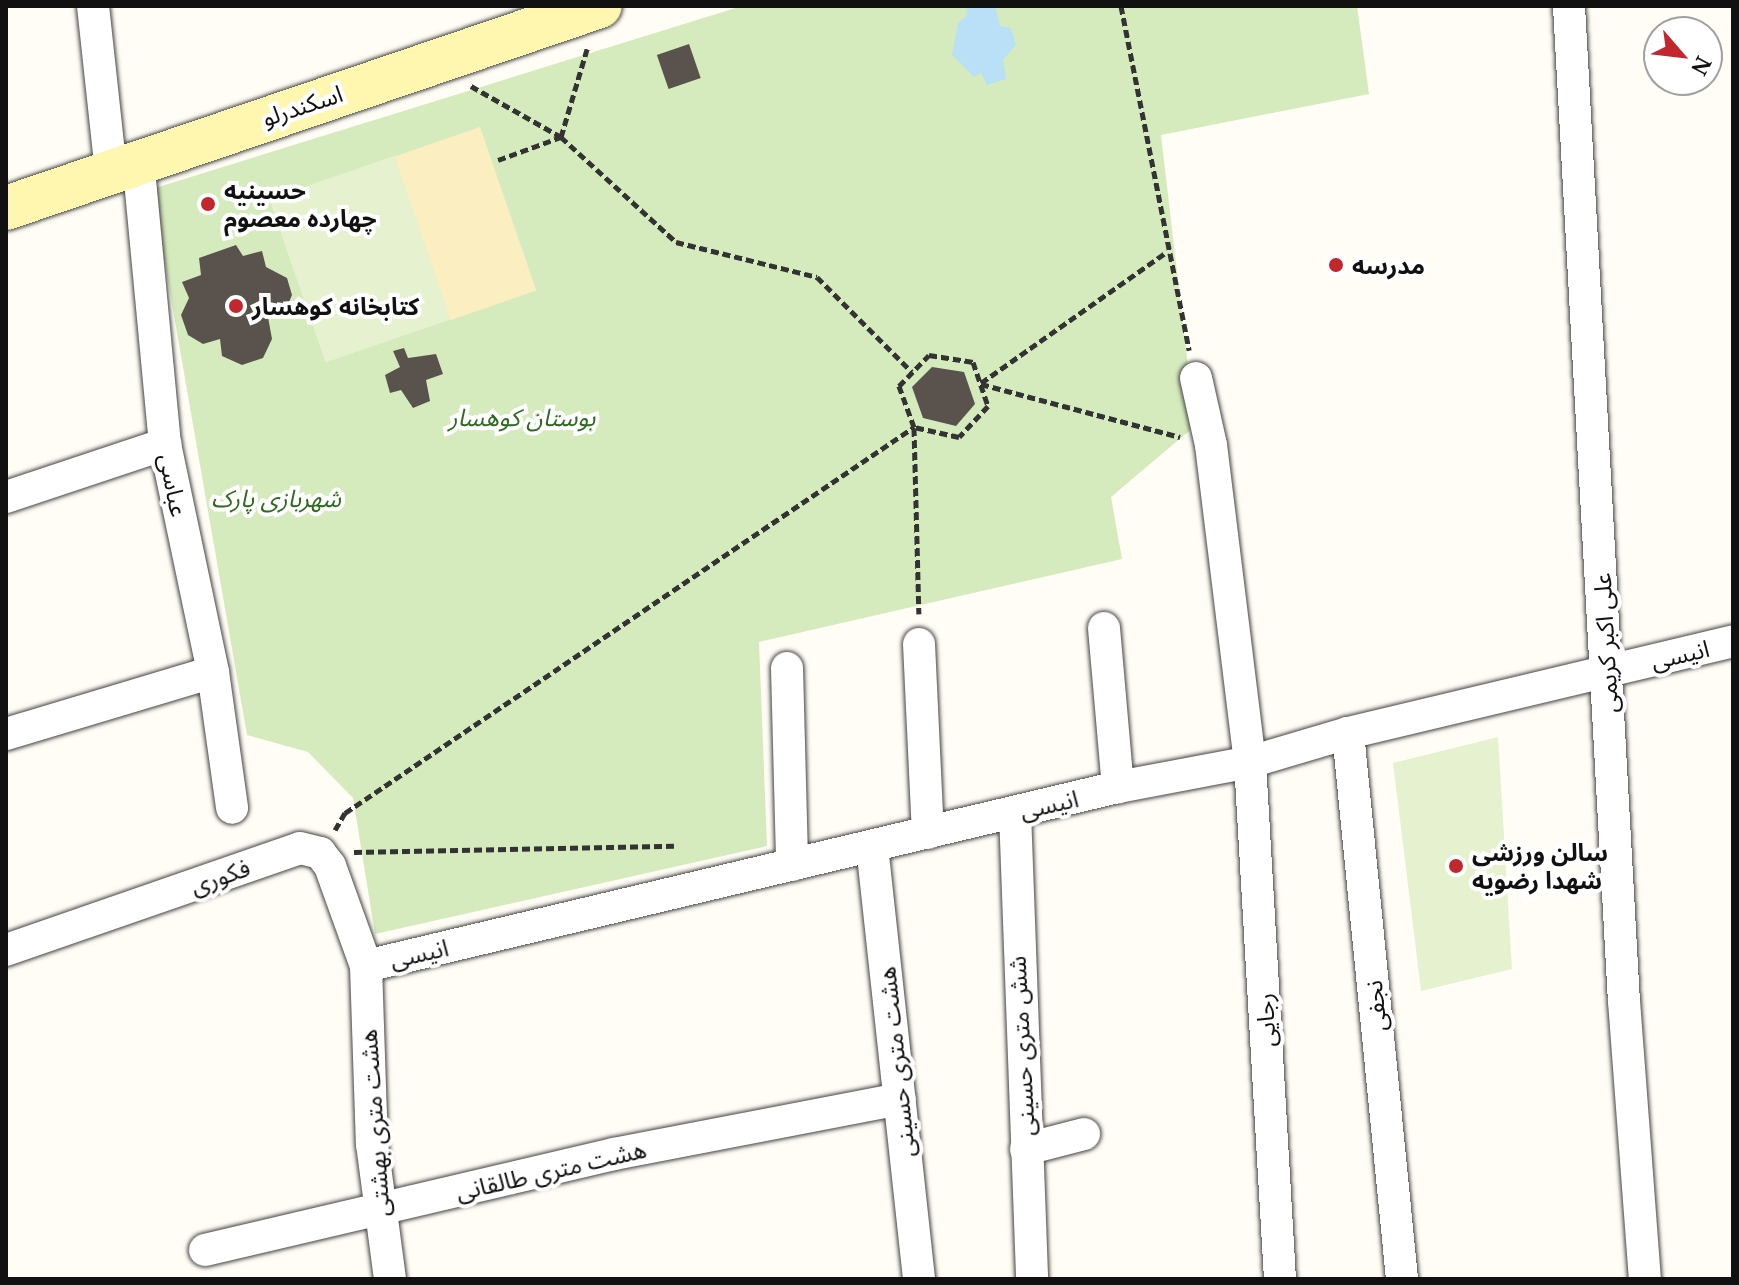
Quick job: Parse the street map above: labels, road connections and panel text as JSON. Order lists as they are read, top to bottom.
{
  "streets": {
    "main road": ["اسکندرلو"],
    "street": [
      "عباسی",
      "علی اکبر کریمی",
      "انیسی",
      "فکوری",
      "نجفی",
      "رجایی",
      "شش متری حسینی",
      "هشت متری حسینی",
      "هشت متری بهشتی",
      "هشت متری طالقانی"
    ]
  },
  "crossings": [
    ["اسکندرلو", "عباسی"],
    ["علی اکبر کریمی", "انیسی"],
    ["انیسی", "نجفی"],
    ["انیسی", "رجایی"],
    ["انیسی", "شش متری حسینی"],
    ["انیسی", "هشت متری حسینی"],
    ["انیسی", "هشت متری بهشتی"],
    ["هشت متری حسینی", "هشت متری طالقانی"],
    ["هشت متری بهشتی", "هشت متری طالقانی"]
  ],
  "parks": ["بوستان کوهسار", "شهربازی پارک"],
  "places": [
    "حسینیه چهارده معصوم",
    "مدرسه",
    "کتابخانه کوهسار",
    "سالن ورزشی شهدا رضویه"
  ],
  "north": "bottom right"
}
